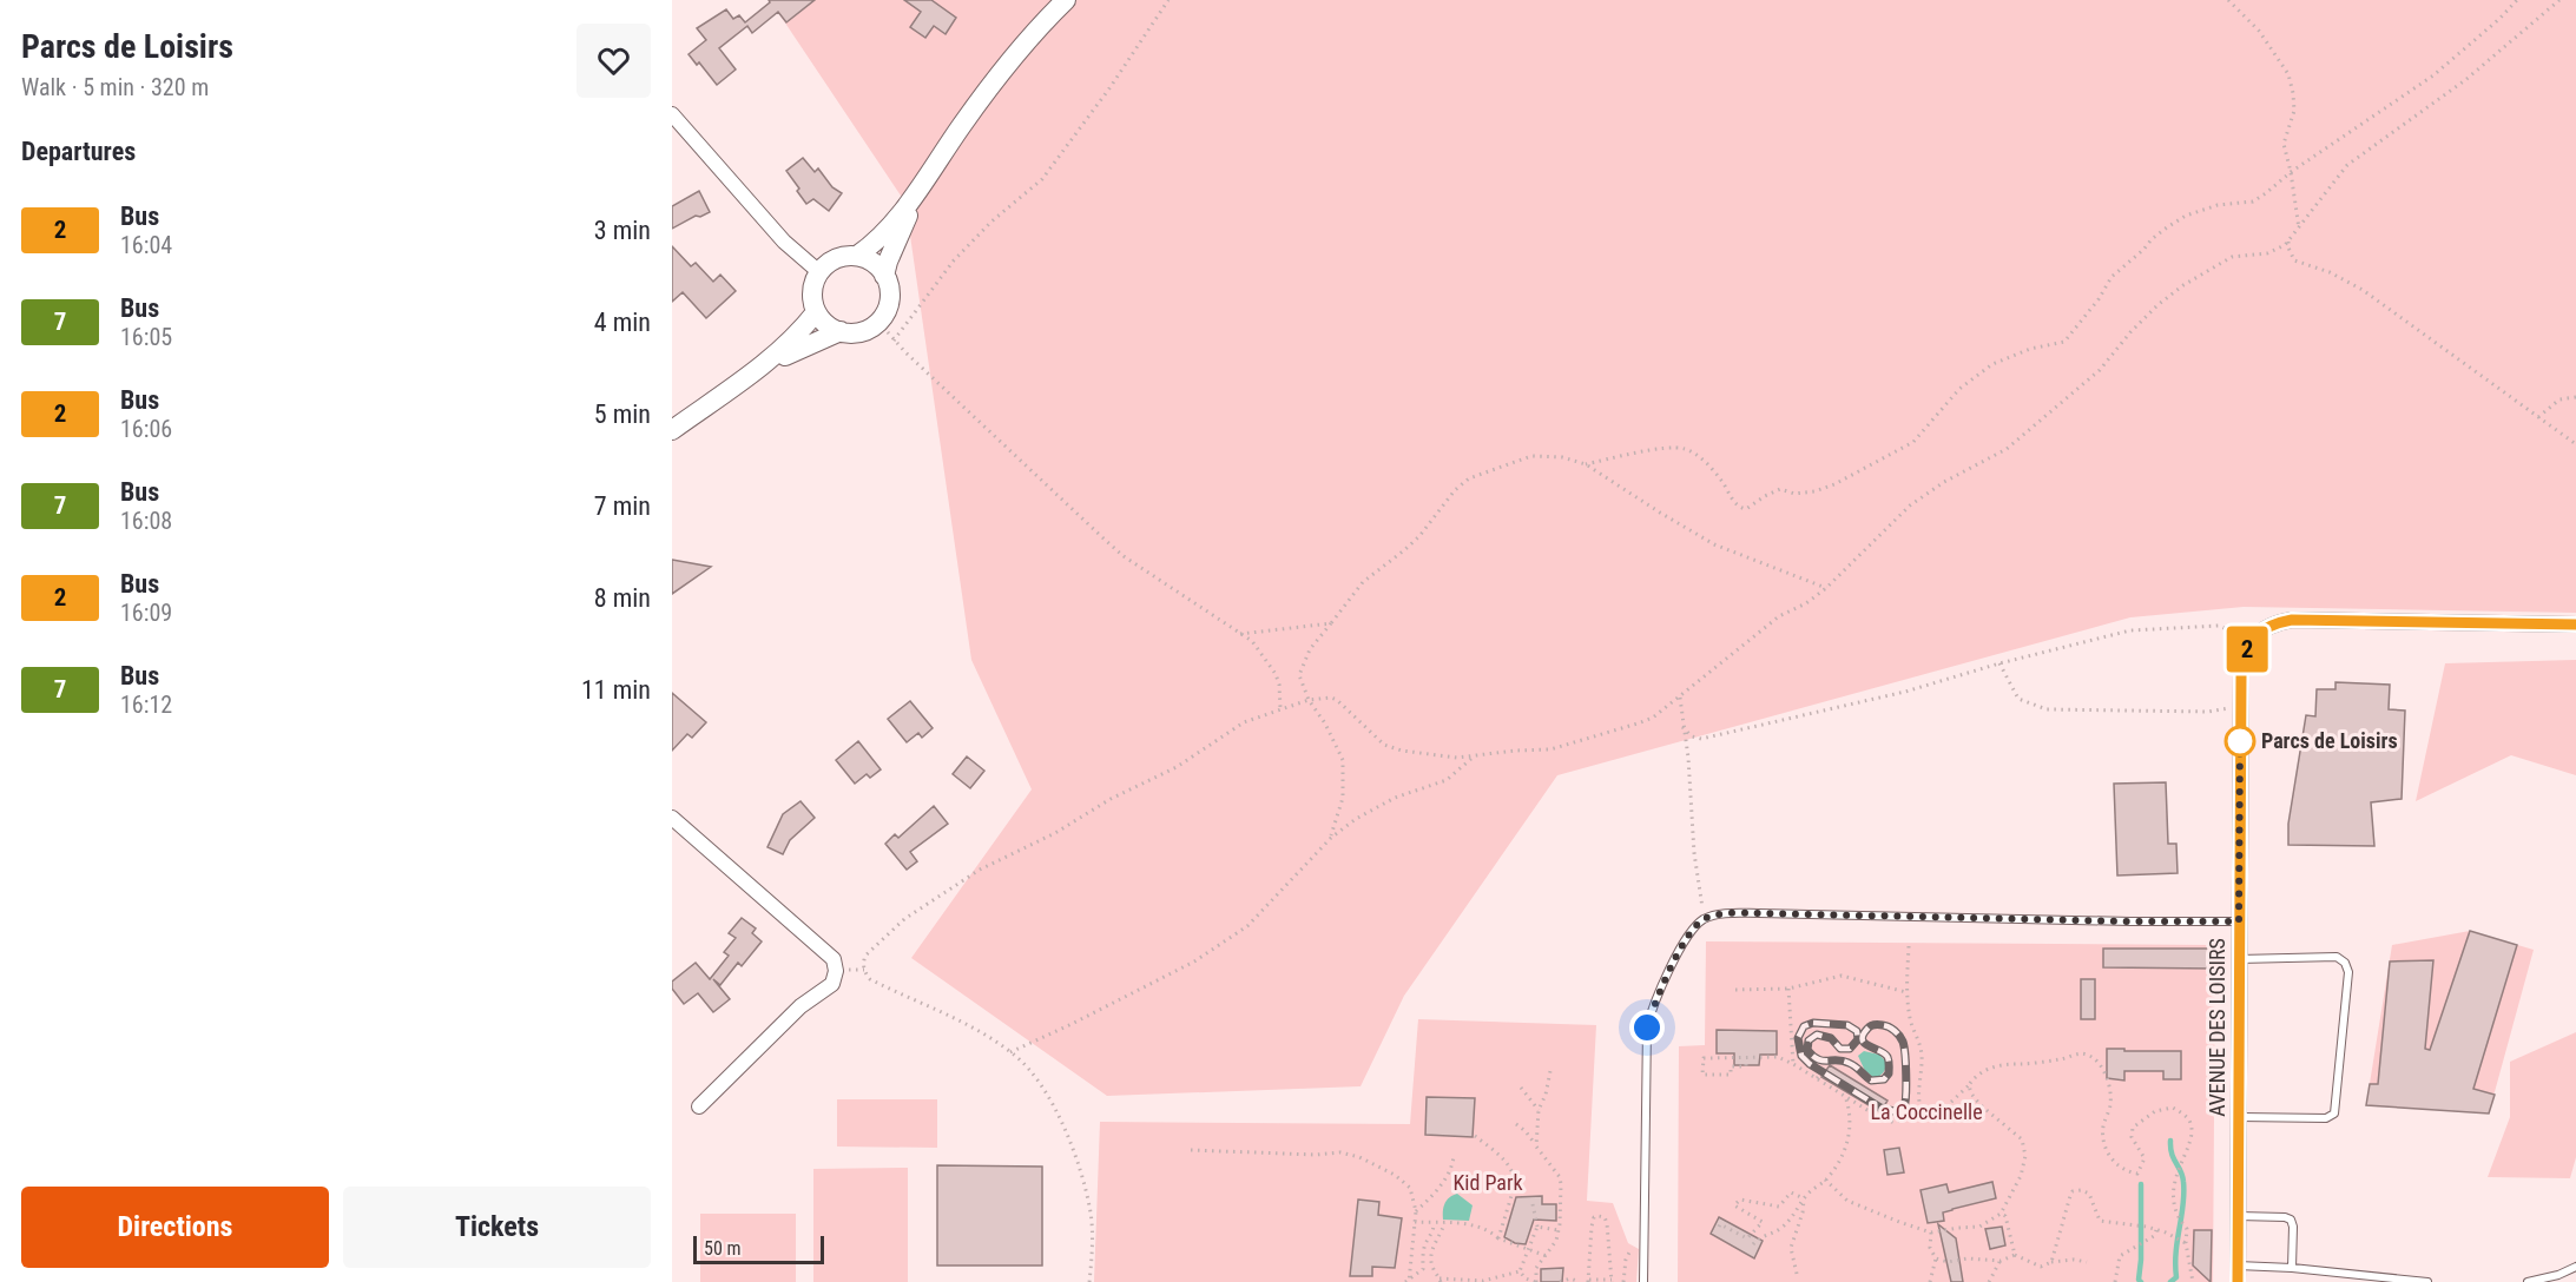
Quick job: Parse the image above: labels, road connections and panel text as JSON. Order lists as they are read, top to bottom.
{
  "streets": {
    "street": ["AVENUE DES LOISIRS"]
  },
  "parks": ["La Coccinelle", "Kid Park"],
  "places": ["Parcs de Loisirs"],
  "lines": ["bus line 2"],
  "scale_bar": "50 m",
  "page": {
    "heading": [
      ["Parcs de Loisirs", "Walk · 5 min · 320 m"],
      "Departures"
    ],
    "on_map": "2",
    "list": [
      {
        "mark": "2",
        "name": "Bus",
        "note": "16:04",
        "value": "3 min"
      },
      {
        "mark": "7",
        "name": "Bus",
        "note": "16:05",
        "value": "4 min"
      },
      {
        "mark": "2",
        "name": "Bus",
        "note": "16:06",
        "value": "5 min"
      },
      {
        "mark": "7",
        "name": "Bus",
        "note": "16:08",
        "value": "7 min"
      },
      {
        "mark": "2",
        "name": "Bus",
        "note": "16:09",
        "value": "8 min"
      },
      {
        "mark": "7",
        "name": "Bus",
        "note": "16:12",
        "value": "11 min"
      }
    ],
    "buttons": ["Directions", "Tickets"],
    "scale": "50 m"
  }
}
